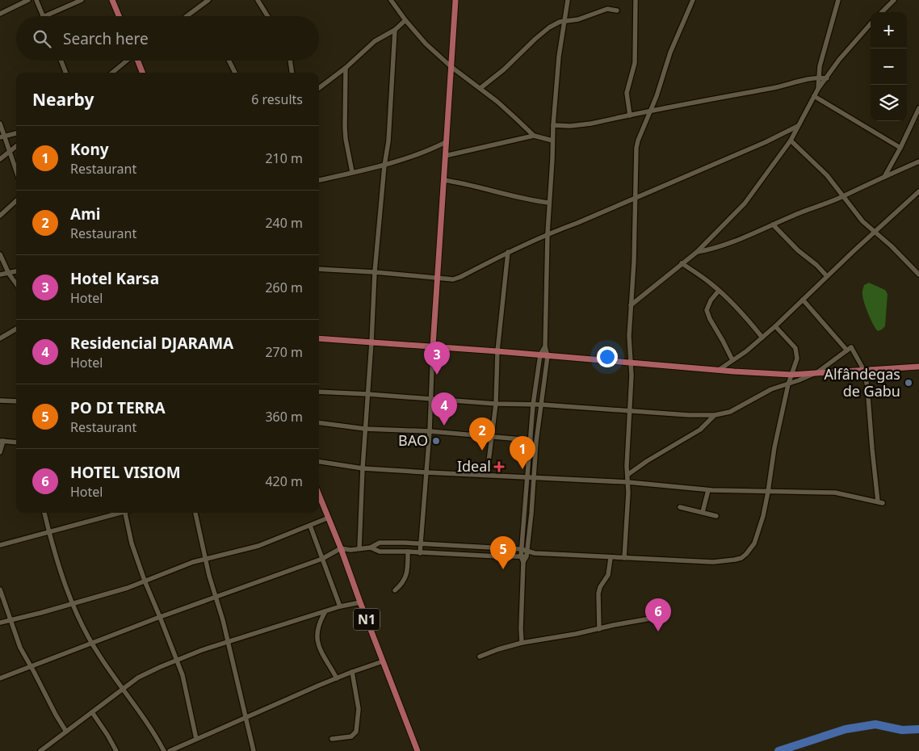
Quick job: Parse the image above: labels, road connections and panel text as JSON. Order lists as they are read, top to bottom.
{
  "streets": {
    "main road": ["N1"]
  },
  "places": {
    "other": ["Alfândegas de Gabu", "BAO"],
    "health": ["Ideal"]
  },
  "page": {
    "map_buttons": ["+", "−"],
    "search": "Search here",
    "heading": ["Nearby", "6 results"],
    "list": [
      {
        "mark": "1",
        "name": "Kony",
        "note": "Restaurant",
        "value": "210 m"
      },
      {
        "mark": "2",
        "name": "Ami",
        "note": "Restaurant",
        "value": "240 m"
      },
      {
        "mark": "3",
        "name": "Hotel Karsa",
        "note": "Hotel",
        "value": "260 m"
      },
      {
        "mark": "4",
        "name": "Residencial DJARAMA",
        "note": "Hotel",
        "value": "270 m"
      },
      {
        "mark": "5",
        "name": "PO DI TERRA",
        "note": "Restaurant",
        "value": "360 m"
      },
      {
        "mark": "6",
        "name": "HOTEL VISIOM",
        "note": "Hotel",
        "value": "420 m"
      }
    ],
    "pins": [
      "3",
      "4",
      "2",
      "1",
      "5",
      "6"
    ]
  }
}
